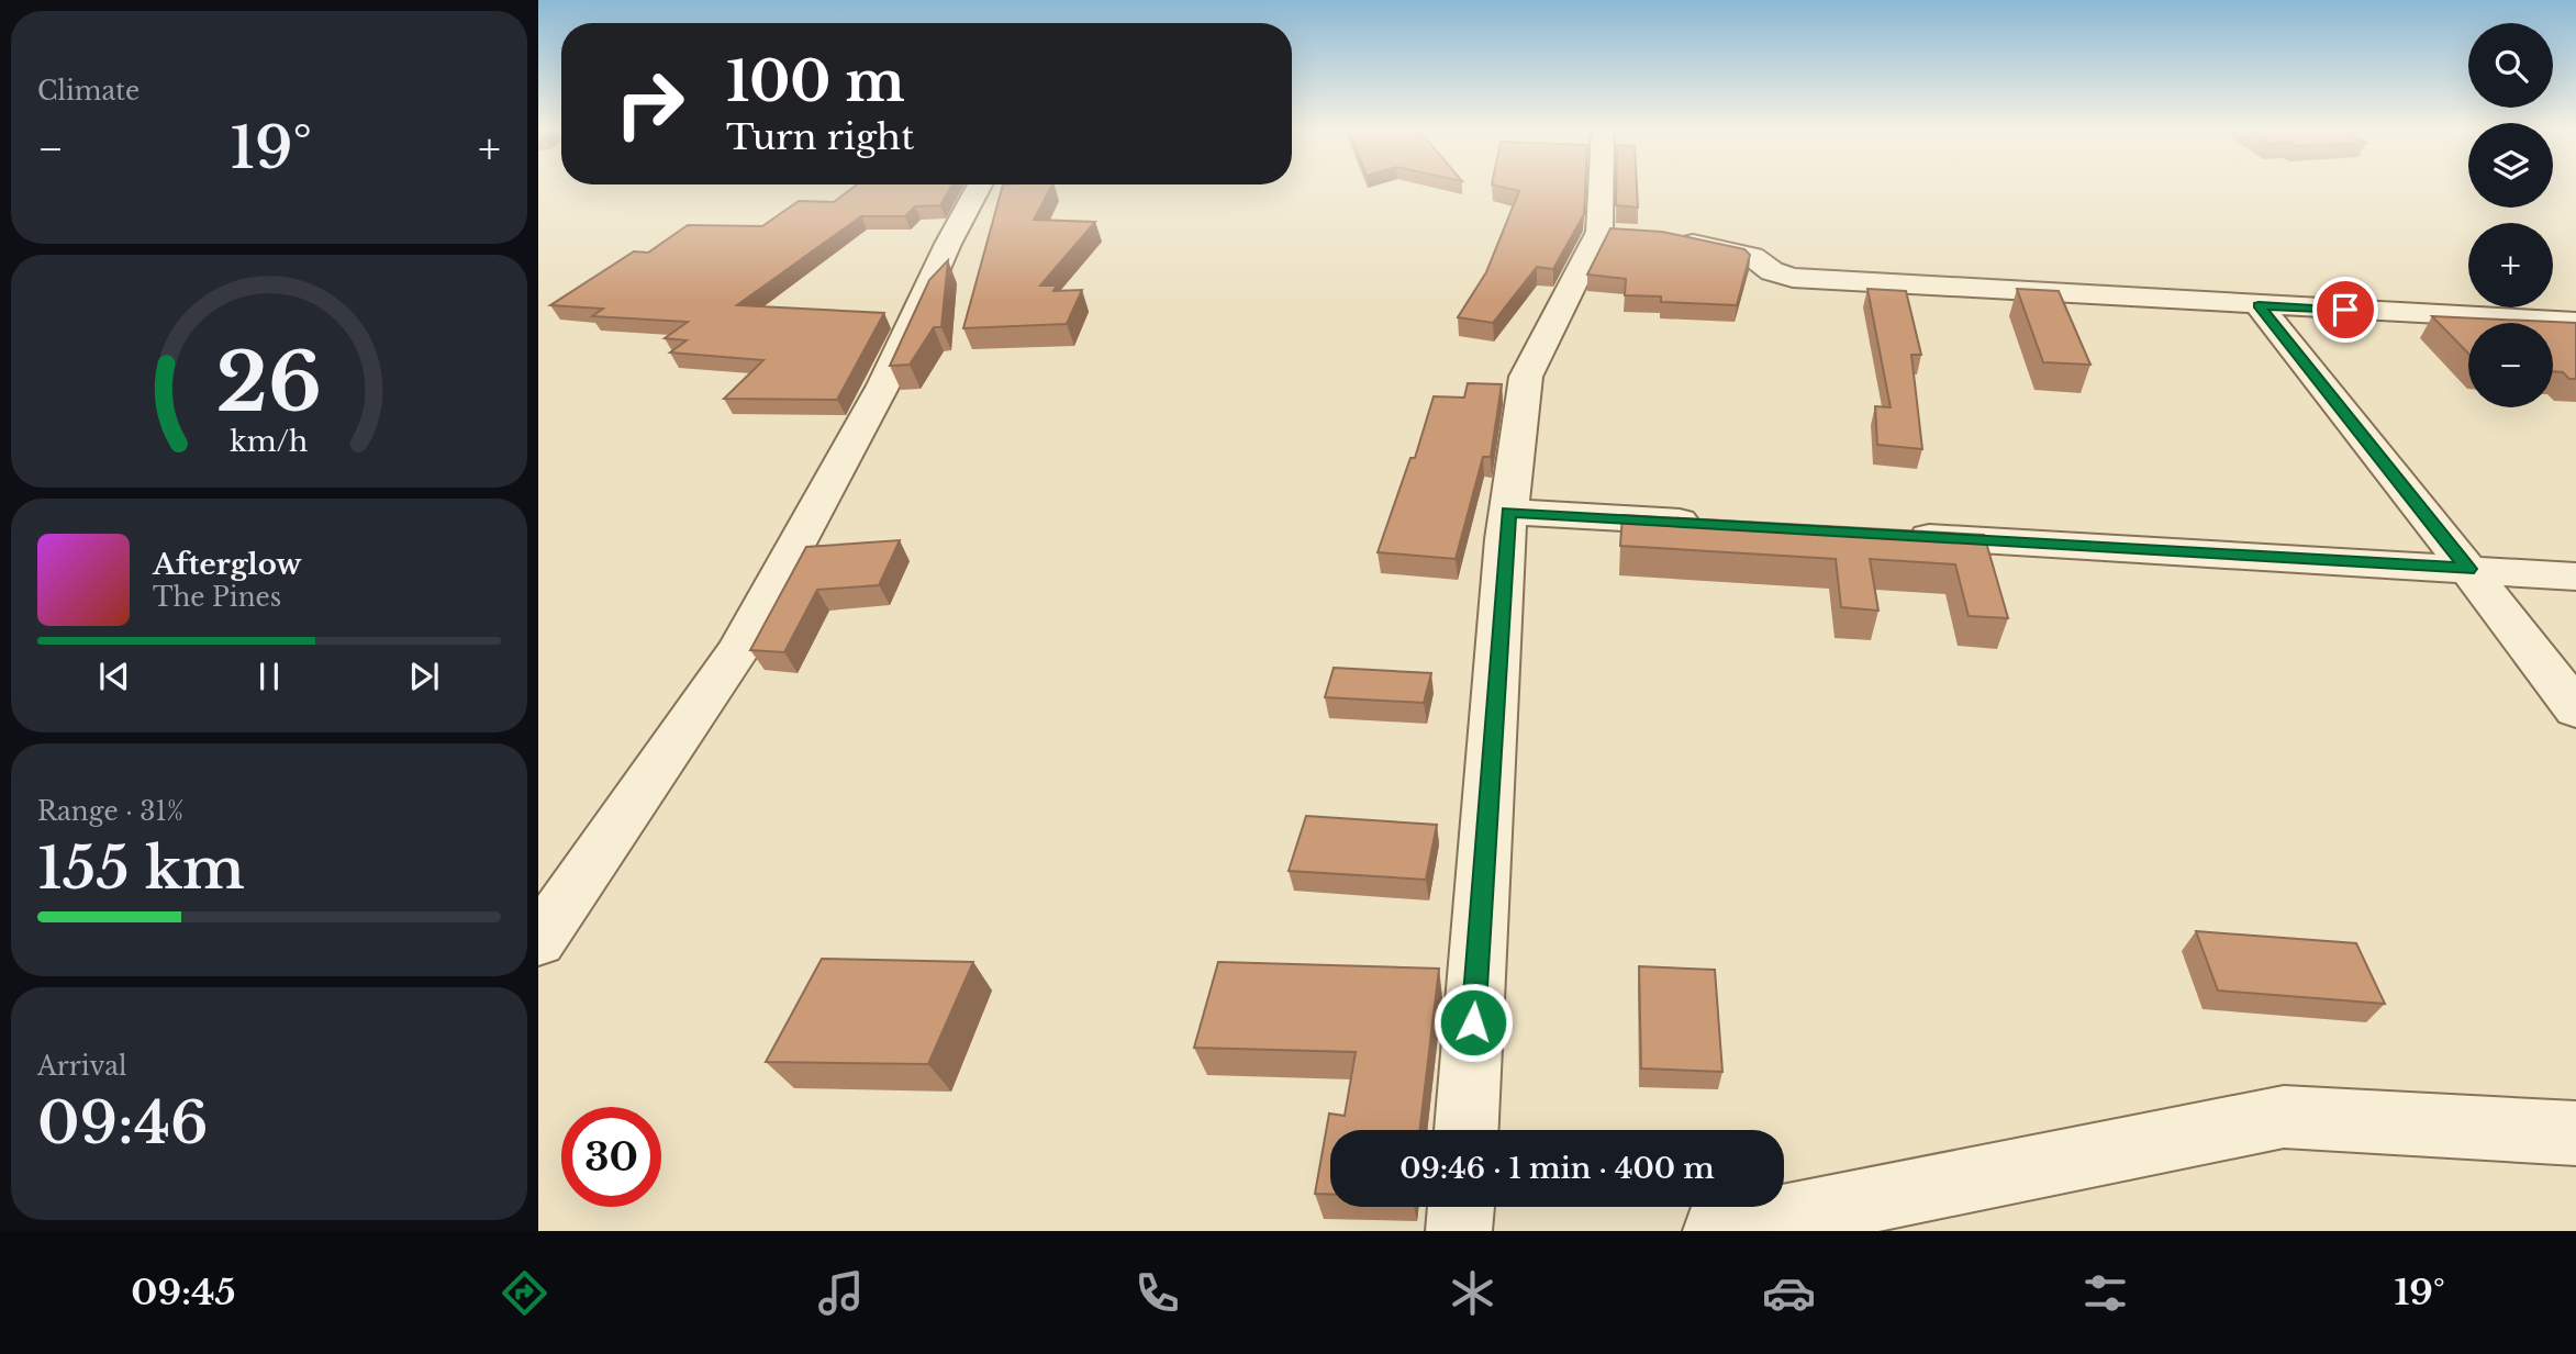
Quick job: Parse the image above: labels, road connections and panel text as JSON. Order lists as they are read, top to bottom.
{
  "page": {
    "tile": [
      "Climate",
      ["Range · 31%", "155 km"],
      ["Arrival", "09:46"]
    ],
    "map_buttons": ["+", "−"],
    "turn": ["100 m", "Turn right"],
    "heat": ["−", "19°", "+"],
    "song": ["Afterglow", "The Pines"],
    "limit": "30",
    "trip": "09:46 · 1 min · 400 m",
    "tabs": ["09:45", "19°"],
    "gauge": ["26", "km/h"]
  }
}
